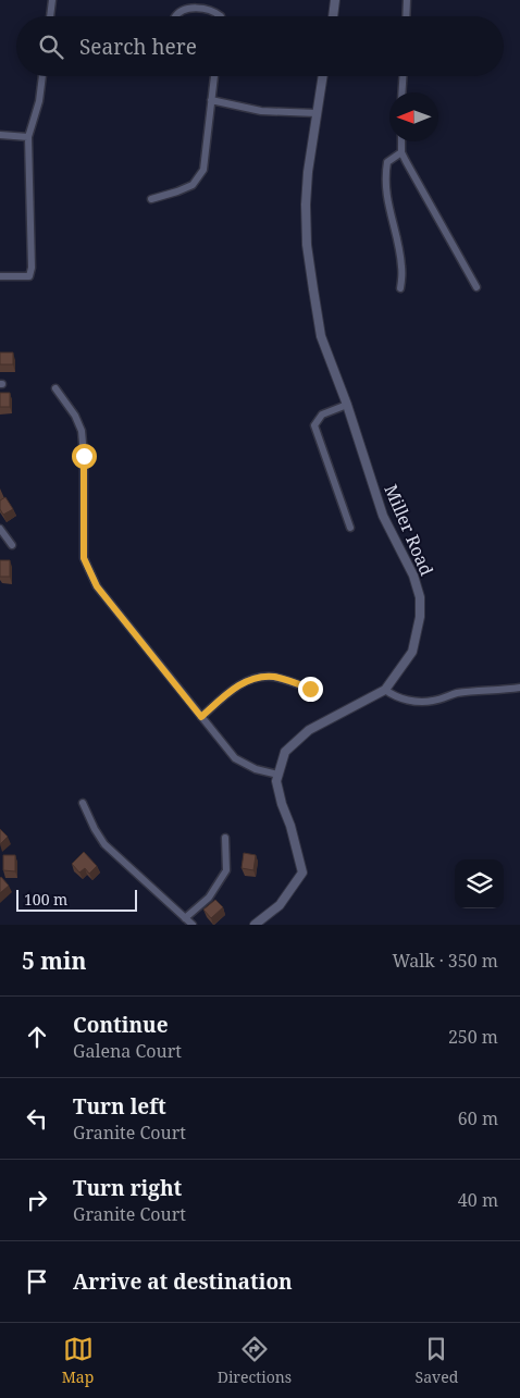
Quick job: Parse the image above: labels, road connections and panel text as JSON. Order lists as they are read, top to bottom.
{
  "streets": {
    "street": ["Miller Road"]
  },
  "scale_bar": "100 m",
  "north": "left",
  "page": {
    "search": "Search here",
    "scale": "100 m",
    "heading": ["5 min", "Walk · 350 m"],
    "list": [
      ["Continue", "Galena Court", "250 m"],
      ["Turn left", "Granite Court", "60 m"],
      ["Turn right", "Granite Court", "40 m"],
      "Arrive at destination"
    ],
    "nav": ["Map", "Directions", "Saved"]
  }
}
